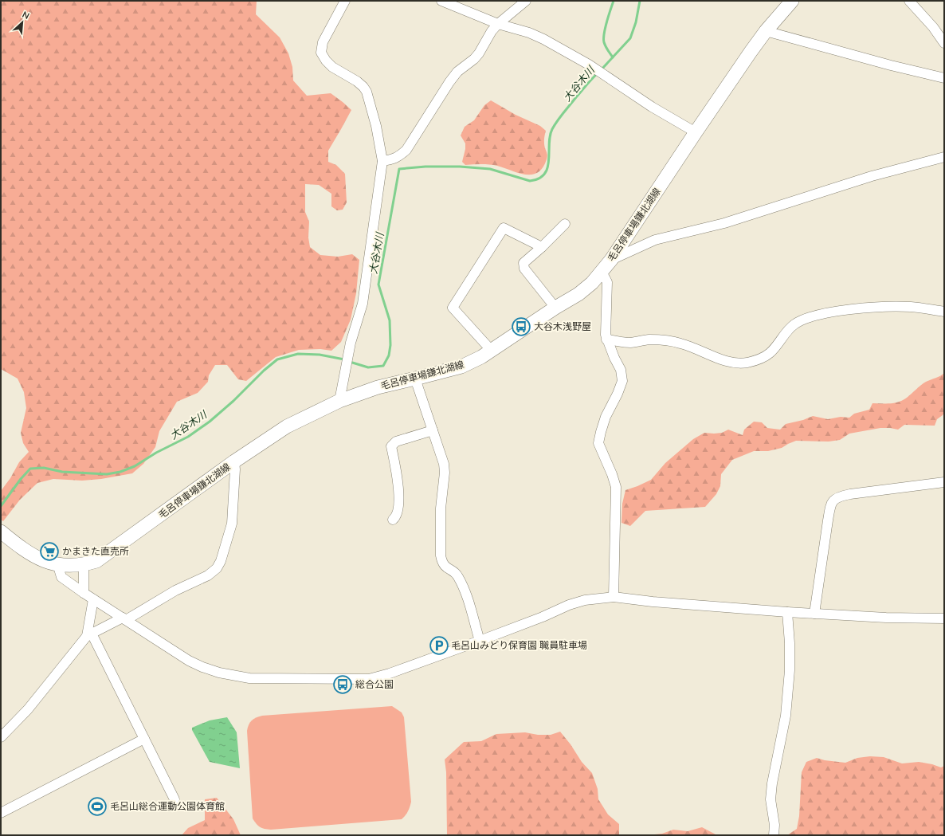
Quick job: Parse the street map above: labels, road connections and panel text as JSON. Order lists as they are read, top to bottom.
{
  "streets": {
    "main road": ["毛呂停車場鎌北湖線"]
  },
  "water": ["大谷木川"],
  "places": {
    "bus stop": ["大谷木浅野屋", "総合公園"],
    "supermarket": ["かまきた直売所"],
    "parking": ["毛呂山みどり保育園 職員駐車場"],
    "sports": ["毛呂山総合運動公園体育館"]
  },
  "north": "top right"
}
